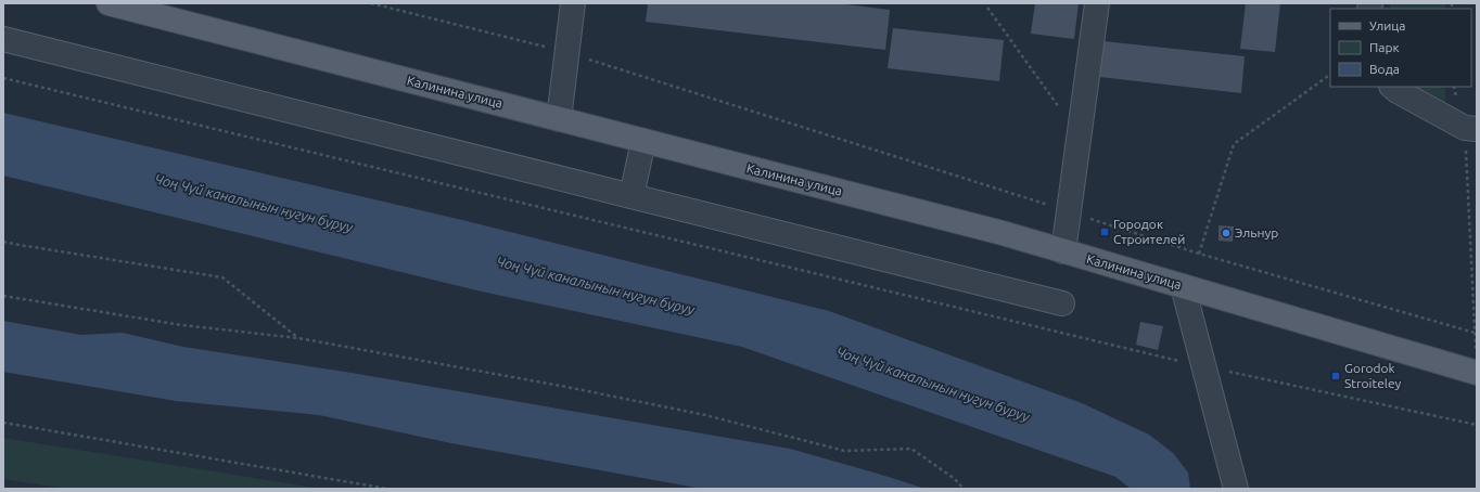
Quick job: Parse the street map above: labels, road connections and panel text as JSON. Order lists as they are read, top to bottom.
{
  "streets": {
    "main road": ["Калинина улица"]
  },
  "water": ["Чоң Чүй каналынын нугун буруу"],
  "places": {
    "transit": ["Городок Строителей", "Gorodok Stroiteley"],
    "other": ["Эльнур"]
  },
  "legend": ["Улица", "Парк", "Вода"]
}
